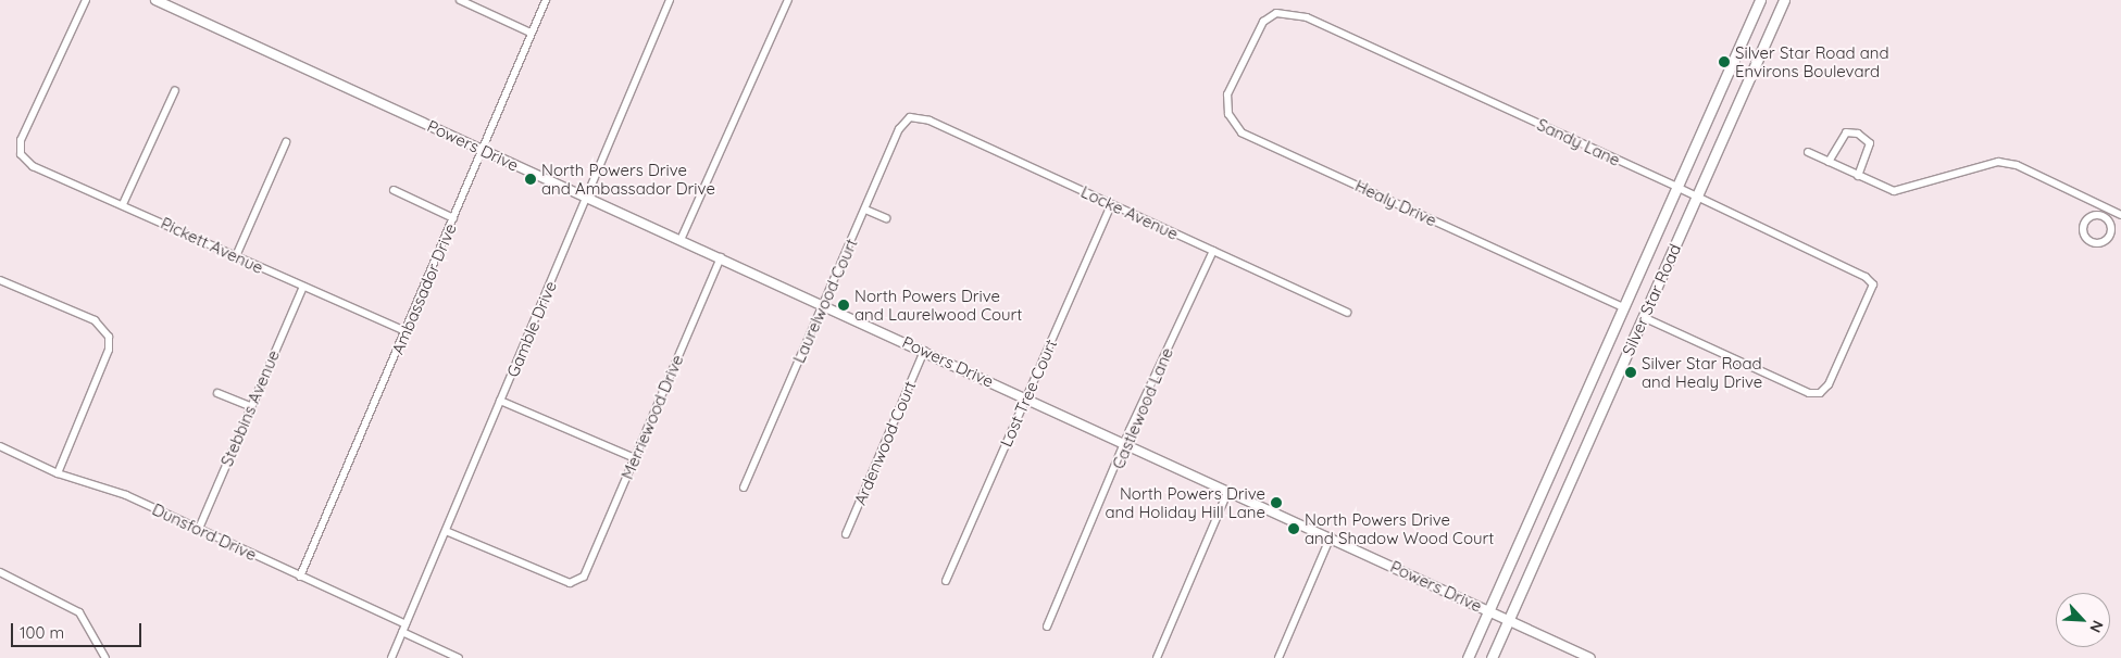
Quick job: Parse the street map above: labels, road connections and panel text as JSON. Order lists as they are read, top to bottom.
{
  "streets": {
    "main road": ["Silver Star Road"],
    "street": [
      "Sandy Lane",
      "Powers Drive",
      "Healy Drive",
      "Locke Avenue",
      "Pickett Avenue",
      "Ambassador Drive",
      "Laurelwood Court",
      "Gamble Drive",
      "Lost Tree Court",
      "Stebbins Avenue",
      "Castlewood Lane",
      "Merriewood Drive",
      "Ardenwood Court",
      "Dunsford Drive"
    ]
  },
  "crossings": [
    ["Sandy Lane", "Healy Drive"],
    ["Sandy Lane", "Silver Star Road"],
    ["Powers Drive", "Ambassador Drive"],
    ["Powers Drive", "Silver Star Road"],
    ["Powers Drive", "Laurelwood Court"],
    ["Powers Drive", "Gamble Drive"],
    ["Powers Drive", "Lost Tree Court"],
    ["Powers Drive", "Castlewood Lane"],
    ["Powers Drive", "Merriewood Drive"],
    ["Powers Drive", "Ardenwood Court"],
    ["Healy Drive", "Silver Star Road"],
    ["Locke Avenue", "Laurelwood Court"],
    ["Locke Avenue", "Lost Tree Court"],
    ["Locke Avenue", "Castlewood Lane"],
    ["Pickett Avenue", "Ambassador Drive"],
    ["Pickett Avenue", "Stebbins Avenue"],
    ["Ambassador Drive", "Dunsford Drive"],
    ["Gamble Drive", "Merriewood Drive"],
    ["Gamble Drive", "Dunsford Drive"],
    ["Stebbins Avenue", "Dunsford Drive"]
  ],
  "places": [
    "Silver Star Road and Environs Boulevard",
    "North Powers Drive and Ambassador Drive",
    "North Powers Drive and Laurelwood Court",
    "Silver Star Road and Healy Drive",
    "North Powers Drive and Holiday Hill Lane",
    "North Powers Drive and Shadow Wood Court"
  ],
  "scale_bar": "100 m",
  "north": "bottom right"
}
